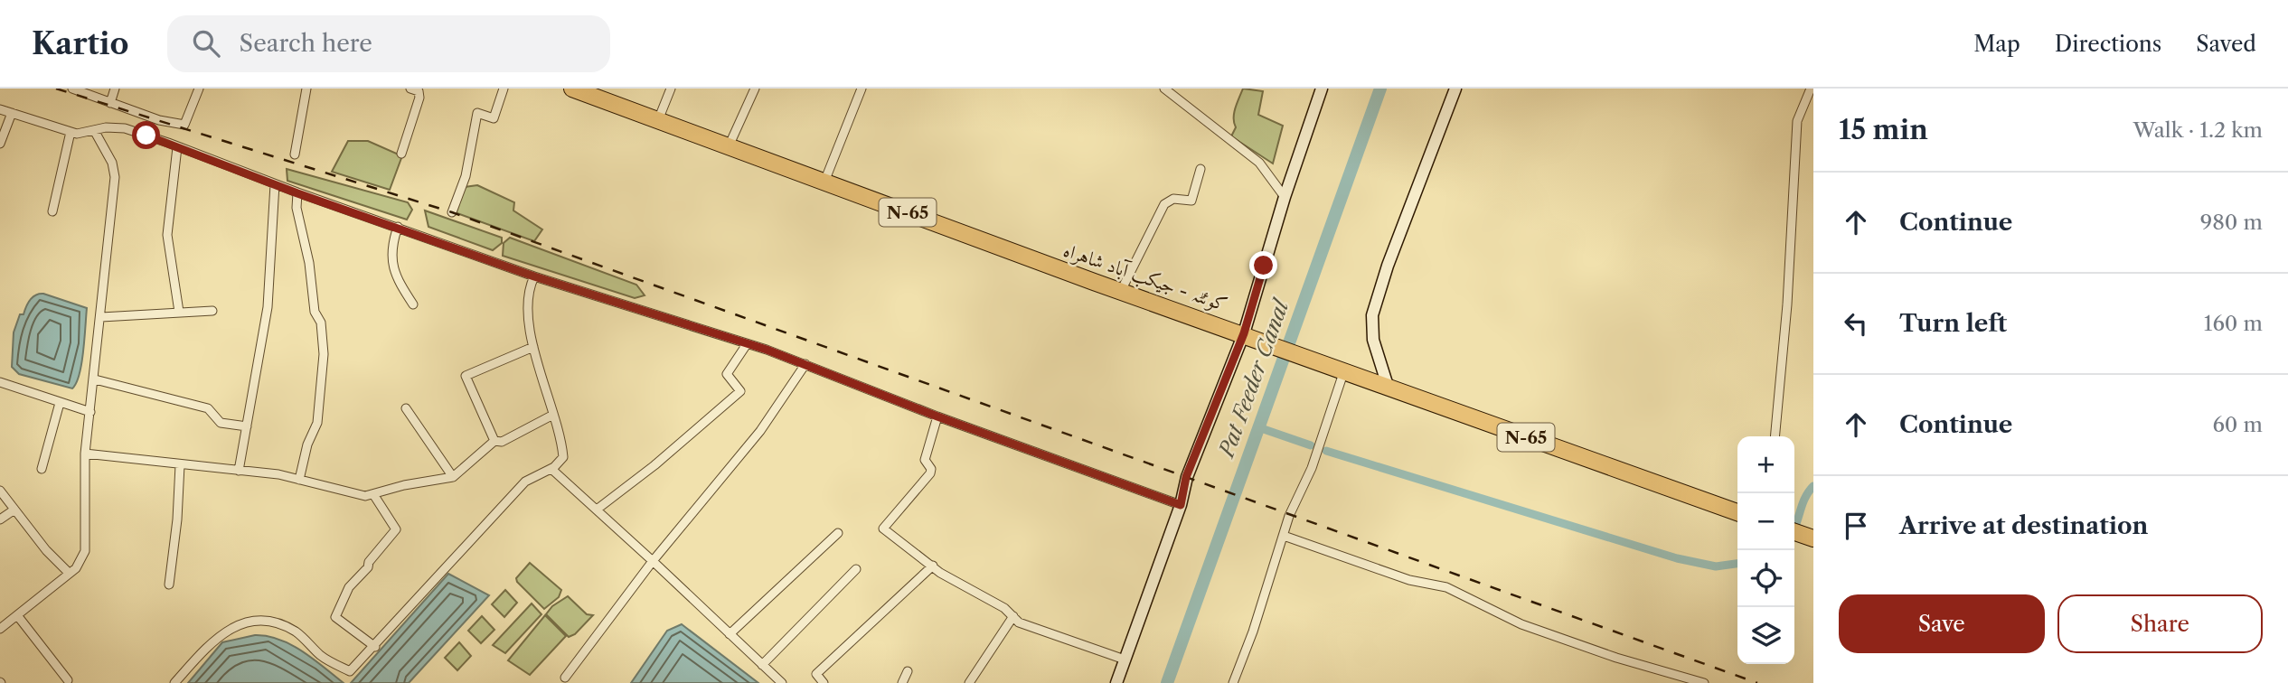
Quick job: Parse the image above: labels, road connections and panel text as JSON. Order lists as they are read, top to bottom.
{
  "streets": {
    "highway": ["N-65", "کوئٹہ - جیکب آباد شاہراہ"]
  },
  "water": ["Pat Feeder Canal"],
  "page": {
    "header": "Kartio",
    "search": "Search here",
    "nav": ["Map", "Directions", "Saved"],
    "heading": ["15 min", "Walk · 1.2 km"],
    "list": [
      ["Continue", "980 m"],
      ["Turn left", "160 m"],
      ["Continue", "60 m"],
      "Arrive at destination"
    ],
    "map_buttons": ["+", "−"],
    "buttons": ["Save", "Share"]
  }
}
